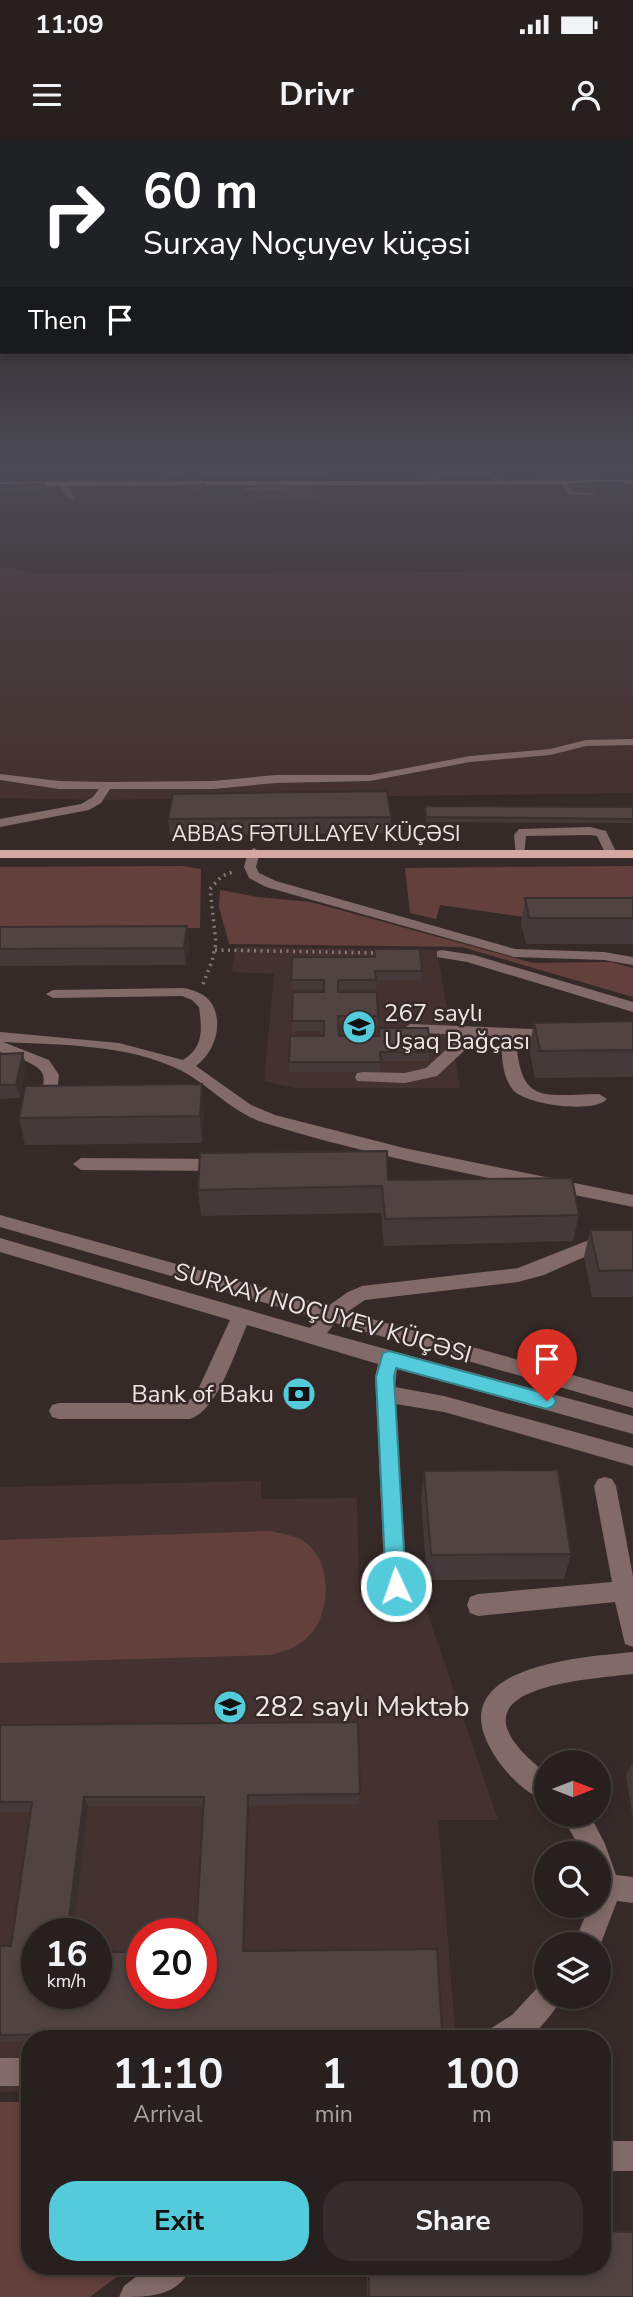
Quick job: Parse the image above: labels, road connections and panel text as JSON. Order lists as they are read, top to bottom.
{
  "streets": {
    "main road": ["ABBAS FƏTULLAYEV KÜÇƏSI"],
    "street": ["SURXAY NOÇUYEV KÜÇƏSI"]
  },
  "places": {
    "school or university": ["267 saylı Uşaq Bağçası", "282 saylı Məktəb"],
    "bank": ["Bank of Baku"]
  },
  "north": "right",
  "page": {
    "status": "11:09",
    "header": "Drivr",
    "turn": ["60 m", "Surxay Noçuyev küçəsi"],
    "then": "Then",
    "speed": "16 km/h",
    "limit": "20",
    "eta": [
      "11:10",
      "Arrival",
      "1",
      "min",
      "100",
      "m"
    ],
    "buttons": ["Exit", "Share"]
  }
}
